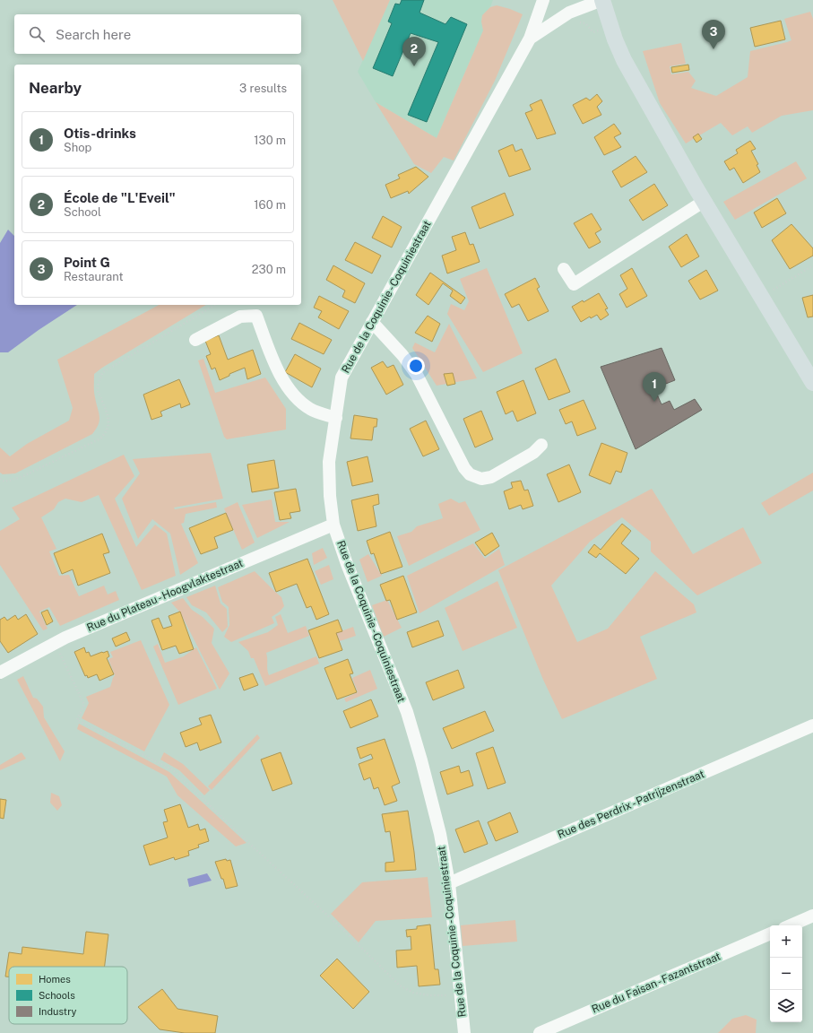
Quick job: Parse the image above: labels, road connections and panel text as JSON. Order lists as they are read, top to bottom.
{
  "streets": {
    "street": [
      "Rue de la Coquinie - Coquiniestraat",
      "Rue du Plateau - Hoogvlaktestraat",
      "Rue des Perdrix - Patrijzenstraat",
      "Rue du Faisan - Fazantstraat"
    ]
  },
  "crossings": [
    ["Rue de la Coquinie - Coquiniestraat", "Rue du Plateau - Hoogvlaktestraat"],
    ["Rue de la Coquinie - Coquiniestraat", "Rue des Perdrix - Patrijzenstraat"]
  ],
  "legend": ["Homes", "Schools", "Industry"],
  "page": {
    "search": "Search here",
    "pins": ["3", "2", "1"],
    "heading": ["Nearby", "3 results"],
    "list": [
      {
        "mark": "1",
        "name": "Otis-drinks",
        "note": "Shop",
        "value": "130 m"
      },
      {
        "mark": "2",
        "name": "École de \"L'Eveil\"",
        "note": "School",
        "value": "160 m"
      },
      {
        "mark": "3",
        "name": "Point G",
        "note": "Restaurant",
        "value": "230 m"
      }
    ],
    "map_buttons": ["+", "−"]
  }
}
